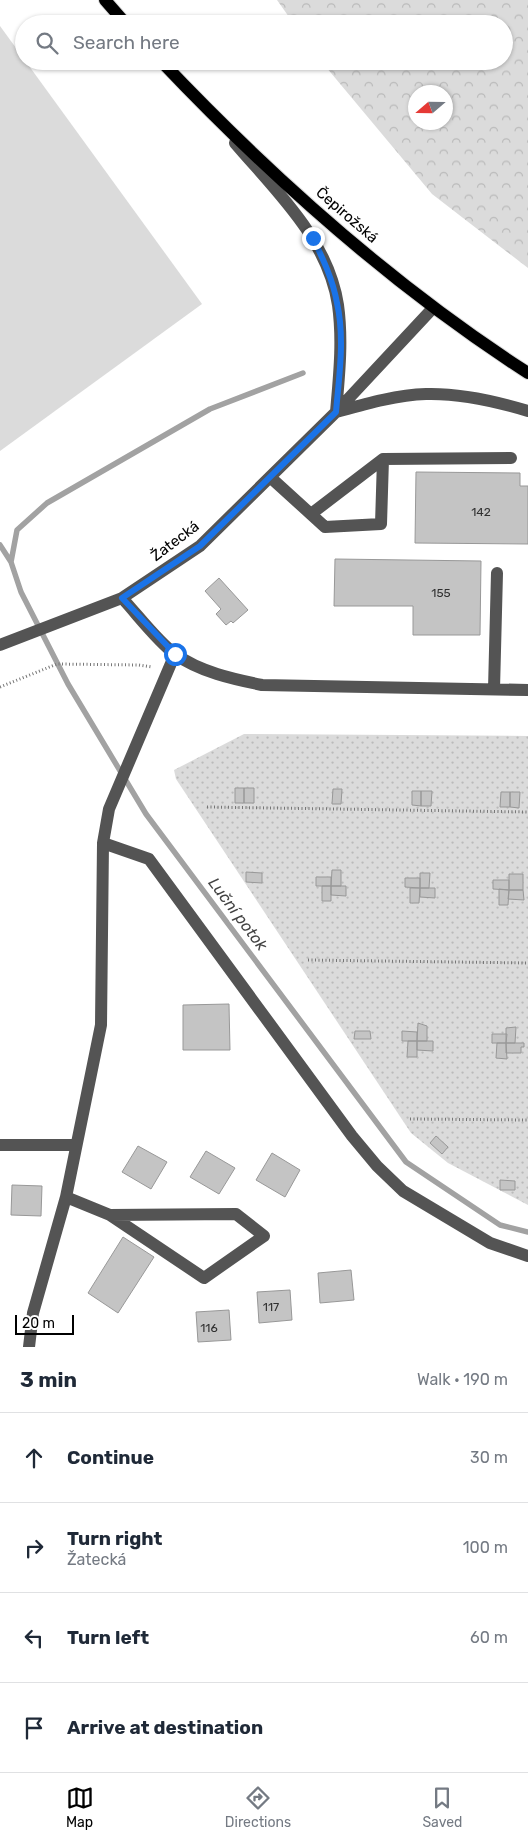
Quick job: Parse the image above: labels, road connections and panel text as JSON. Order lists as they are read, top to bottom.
{
  "streets": {
    "main road": ["Čepirožská"],
    "street": ["Žatecká"]
  },
  "crossings": [
    ["Čepirožská", "Žatecká"]
  ],
  "water": ["Luční potok"],
  "house_numbers": [
    "142",
    "155",
    "117",
    "116"
  ],
  "scale_bar": "20 m",
  "north": "left",
  "page": {
    "search": "Search here",
    "scale": "20 m",
    "heading": ["3 min", "Walk · 190 m"],
    "list": [
      ["Continue", "30 m"],
      ["Turn right", "Žatecká", "100 m"],
      ["Turn left", "60 m"],
      "Arrive at destination"
    ],
    "nav": ["Map", "Directions", "Saved"]
  }
}
